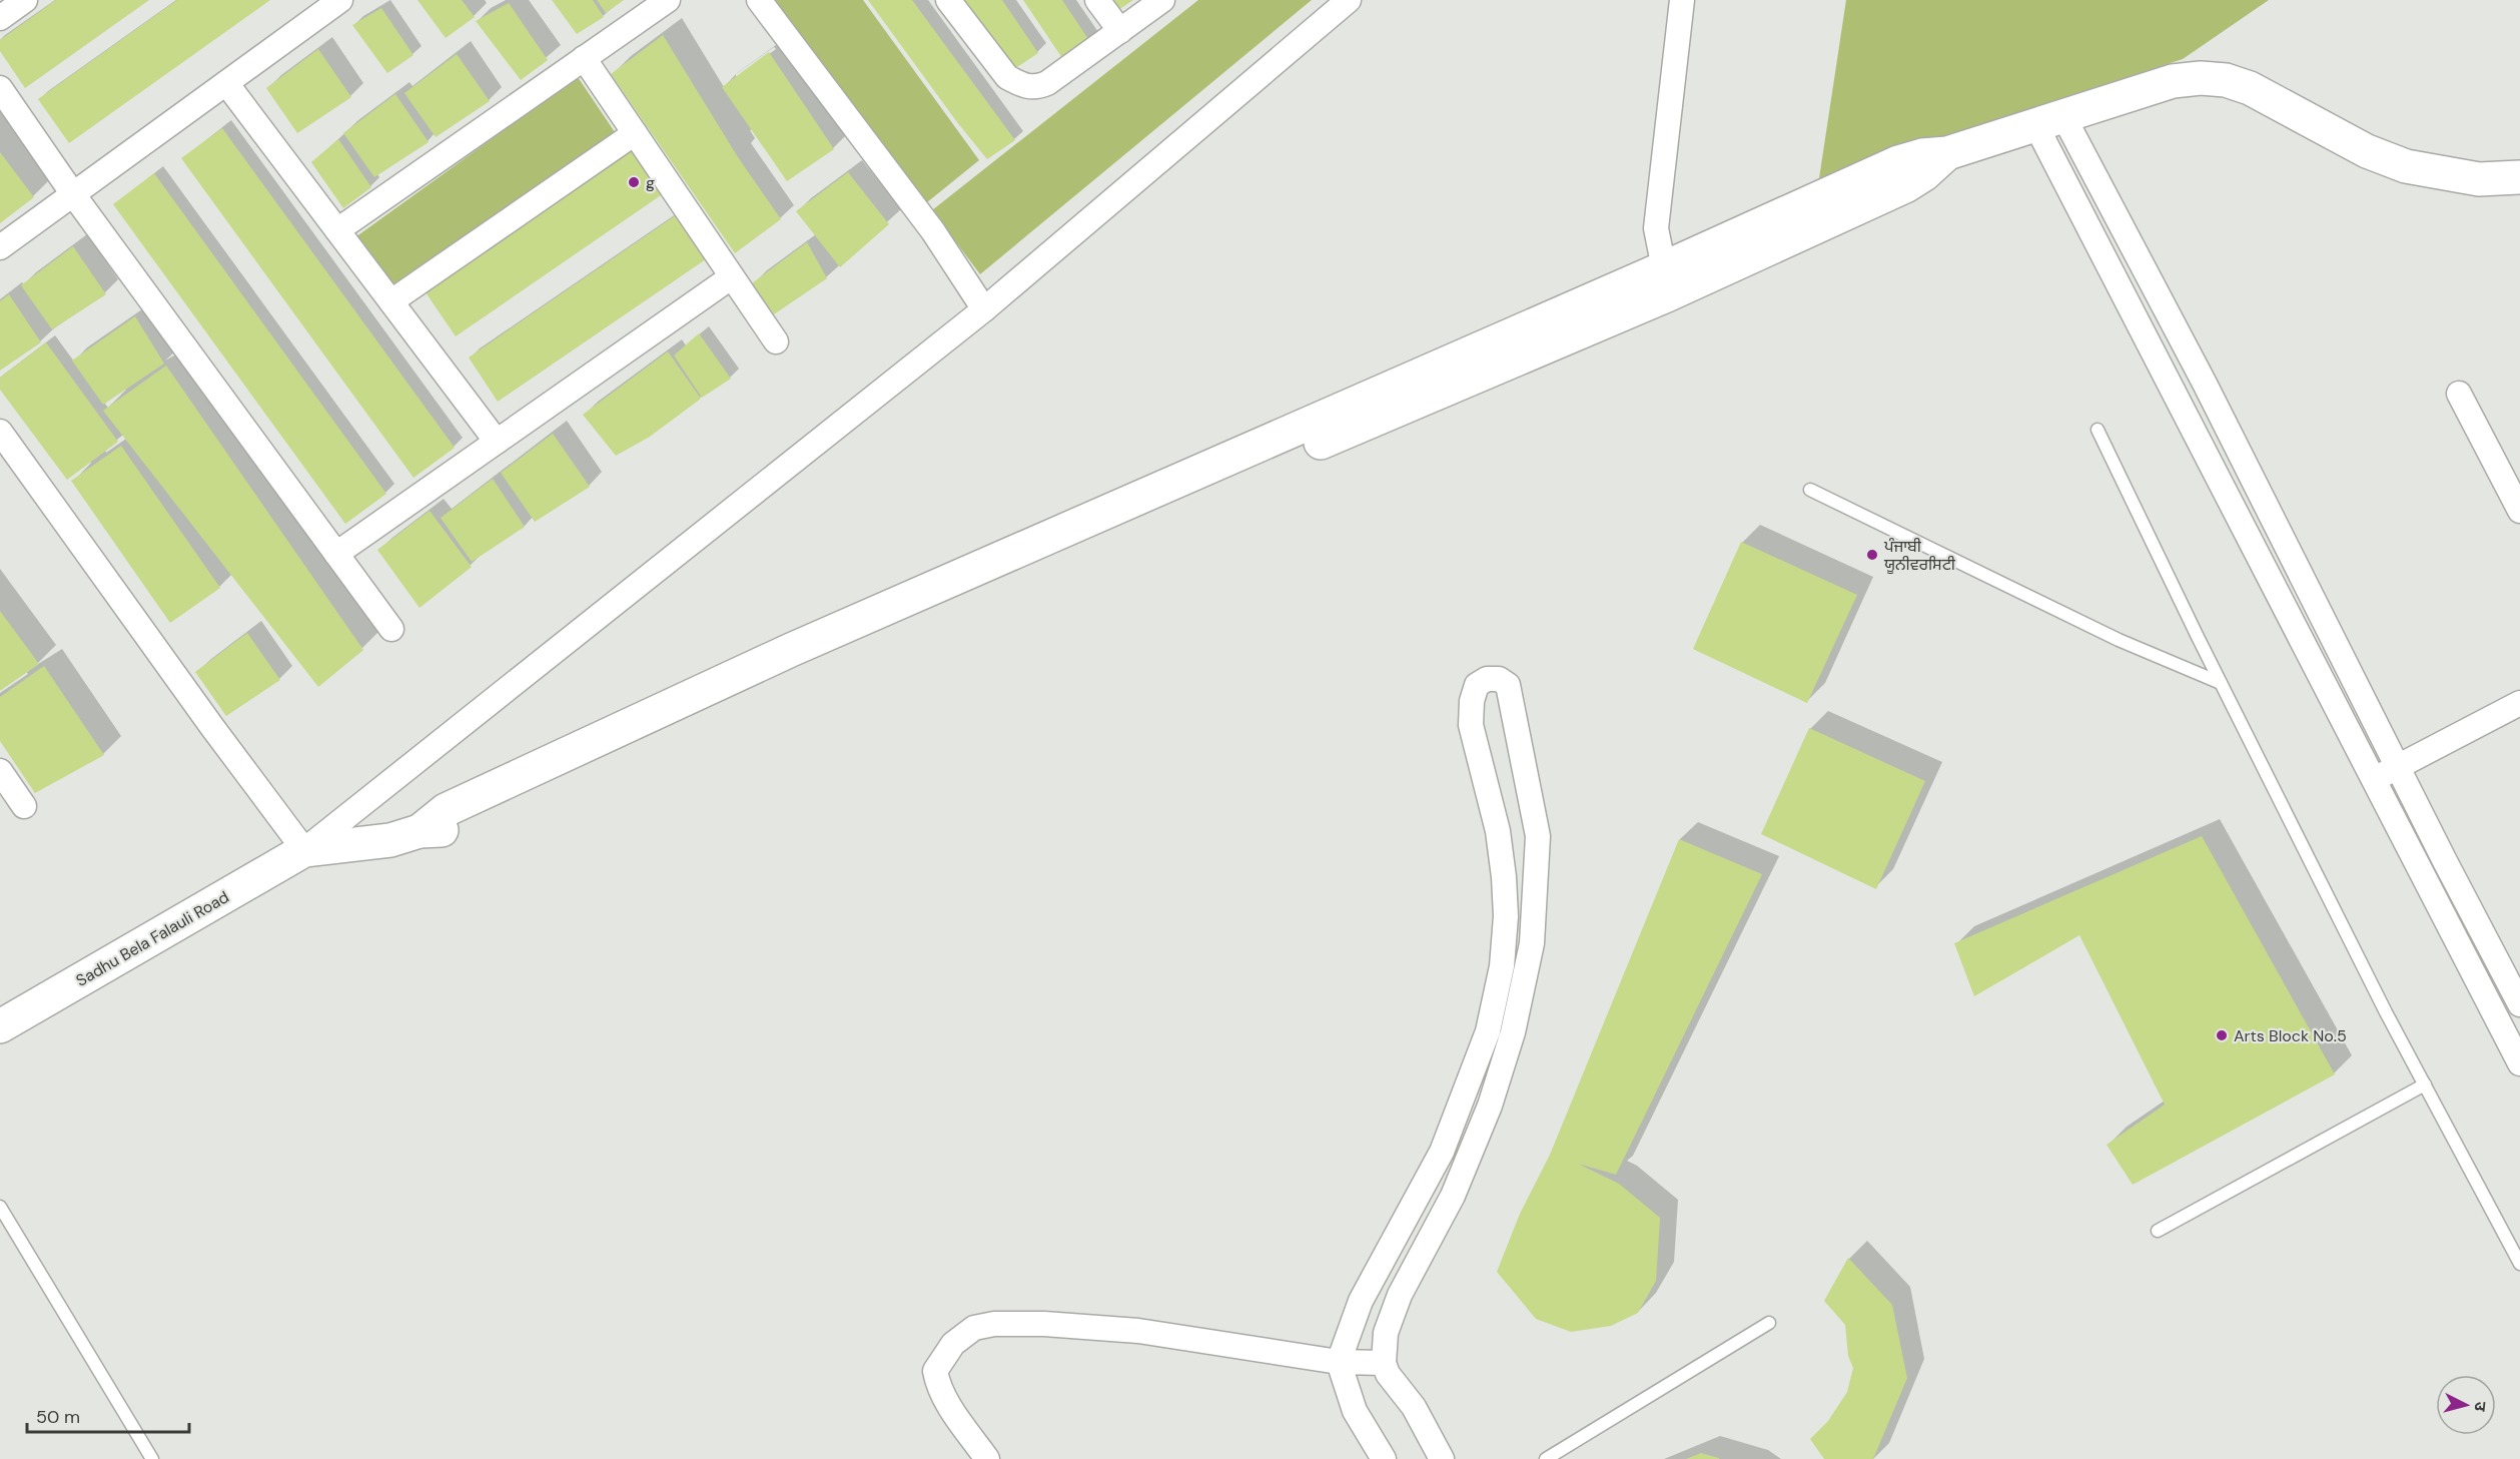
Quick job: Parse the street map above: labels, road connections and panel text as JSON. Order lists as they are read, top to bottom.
{
  "streets": {
    "street": ["Sadhu Bela Falauli Road"]
  },
  "places": ["g", "ਪੰਜਾਬੀ ਯੂਨੀਵਰਸਿਟੀ", "Arts Block No.5"],
  "scale_bar": "50 m",
  "north": "right"
}
